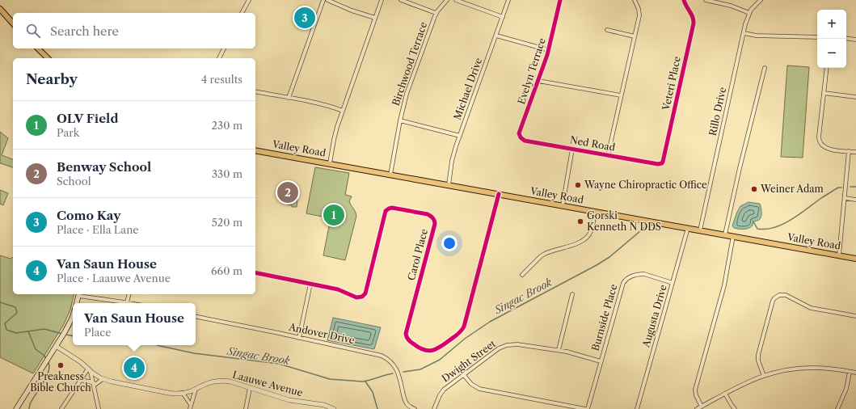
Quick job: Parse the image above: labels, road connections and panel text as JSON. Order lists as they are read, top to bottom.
{
  "streets": {
    "main road": ["Valley Road"],
    "street": [
      "Birchwood Terrace",
      "Evelyn Terrace",
      "Veteri Place",
      "Michael Drive",
      "Rillo Drive",
      "Ned Road",
      "Carol Place",
      "Augusta Drive",
      "Burnside Place",
      "Andover Drive",
      "Dwight Street",
      "Laauwe Avenue"
    ]
  },
  "crossings": [
    ["Birchwood Terrace", "Valley Road"],
    ["Evelyn Terrace", "Ned Road"],
    ["Veteri Place", "Ned Road"],
    ["Michael Drive", "Valley Road"],
    ["Rillo Drive", "Valley Road"],
    ["Valley Road", "Carol Place"],
    ["Valley Road", "Augusta Drive"],
    ["Augusta Drive", "Burnside Place"],
    ["Burnside Place", "Dwight Street"]
  ],
  "water": ["Singac Brook"],
  "places": [
    "Wayne Chiropractic Office",
    "Weiner Adam",
    "Gorski Kenneth N DDS",
    "Preakness Bible Church"
  ],
  "page": {
    "pins": [
      "3",
      "2",
      "1",
      "4"
    ],
    "map_buttons": ["+", "−"],
    "search": "Search here",
    "heading": ["Nearby", "4 results"],
    "list": [
      {
        "mark": "1",
        "name": "OLV Field",
        "note": "Park",
        "value": "230 m"
      },
      {
        "mark": "2",
        "name": "Benway School",
        "note": "School",
        "value": "330 m"
      },
      {
        "mark": "3",
        "name": "Como Kay",
        "note": "Place · Ella Lane",
        "value": "520 m"
      },
      {
        "mark": "4",
        "name": "Van Saun House",
        "note": "Place · Laauwe Avenue",
        "value": "660 m"
      }
    ],
    "popup": ["Van Saun House", "Place"]
  }
}
